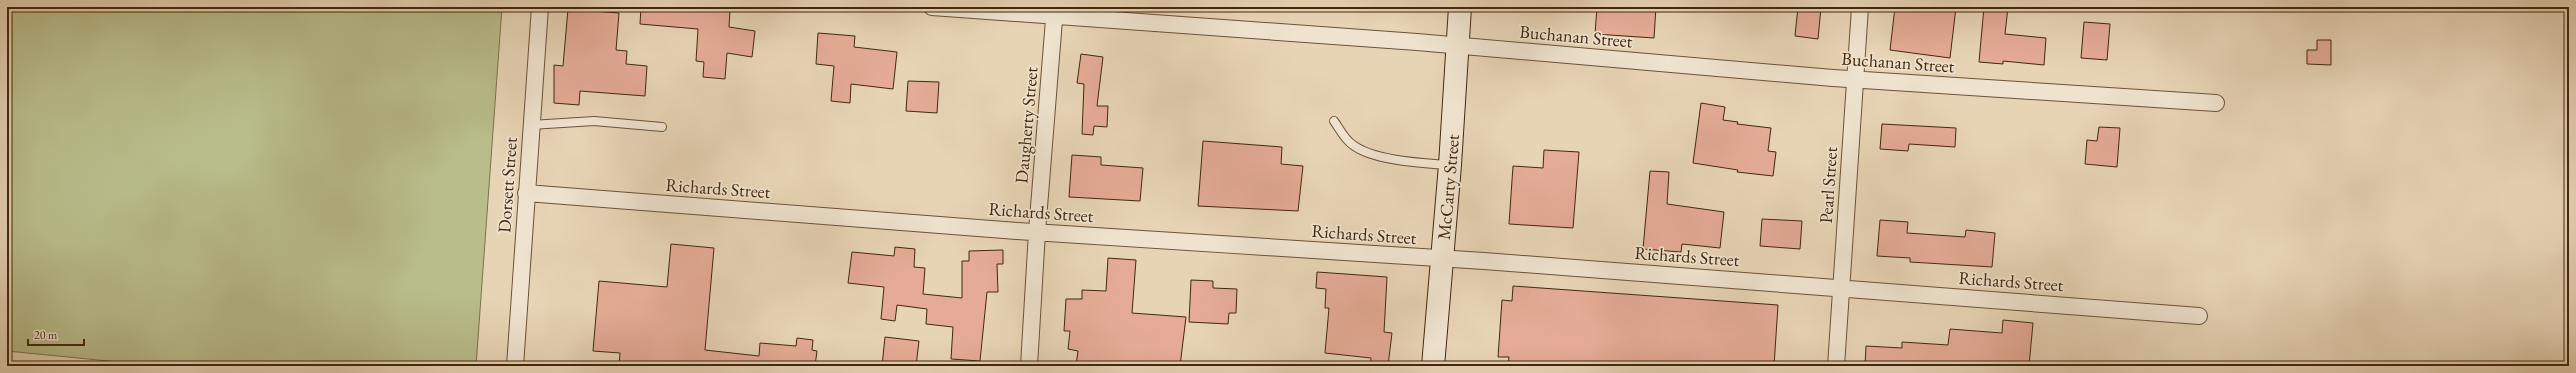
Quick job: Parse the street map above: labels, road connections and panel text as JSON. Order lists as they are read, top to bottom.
{
  "streets": {
    "main road": ["McCarty Street"],
    "street": [
      "Buchanan Street",
      "Daugherty Street",
      "Dorsett Street",
      "Pearl Street",
      "Richards Street"
    ]
  },
  "crossings": [
    ["Buchanan Street", "Daugherty Street"],
    ["Buchanan Street", "Pearl Street"],
    ["Buchanan Street", "McCarty Street"],
    ["Daugherty Street", "Richards Street"],
    ["Dorsett Street", "Richards Street"],
    ["Pearl Street", "Richards Street"],
    ["McCarty Street", "Richards Street"]
  ],
  "scale_bar": "20 m"
}
